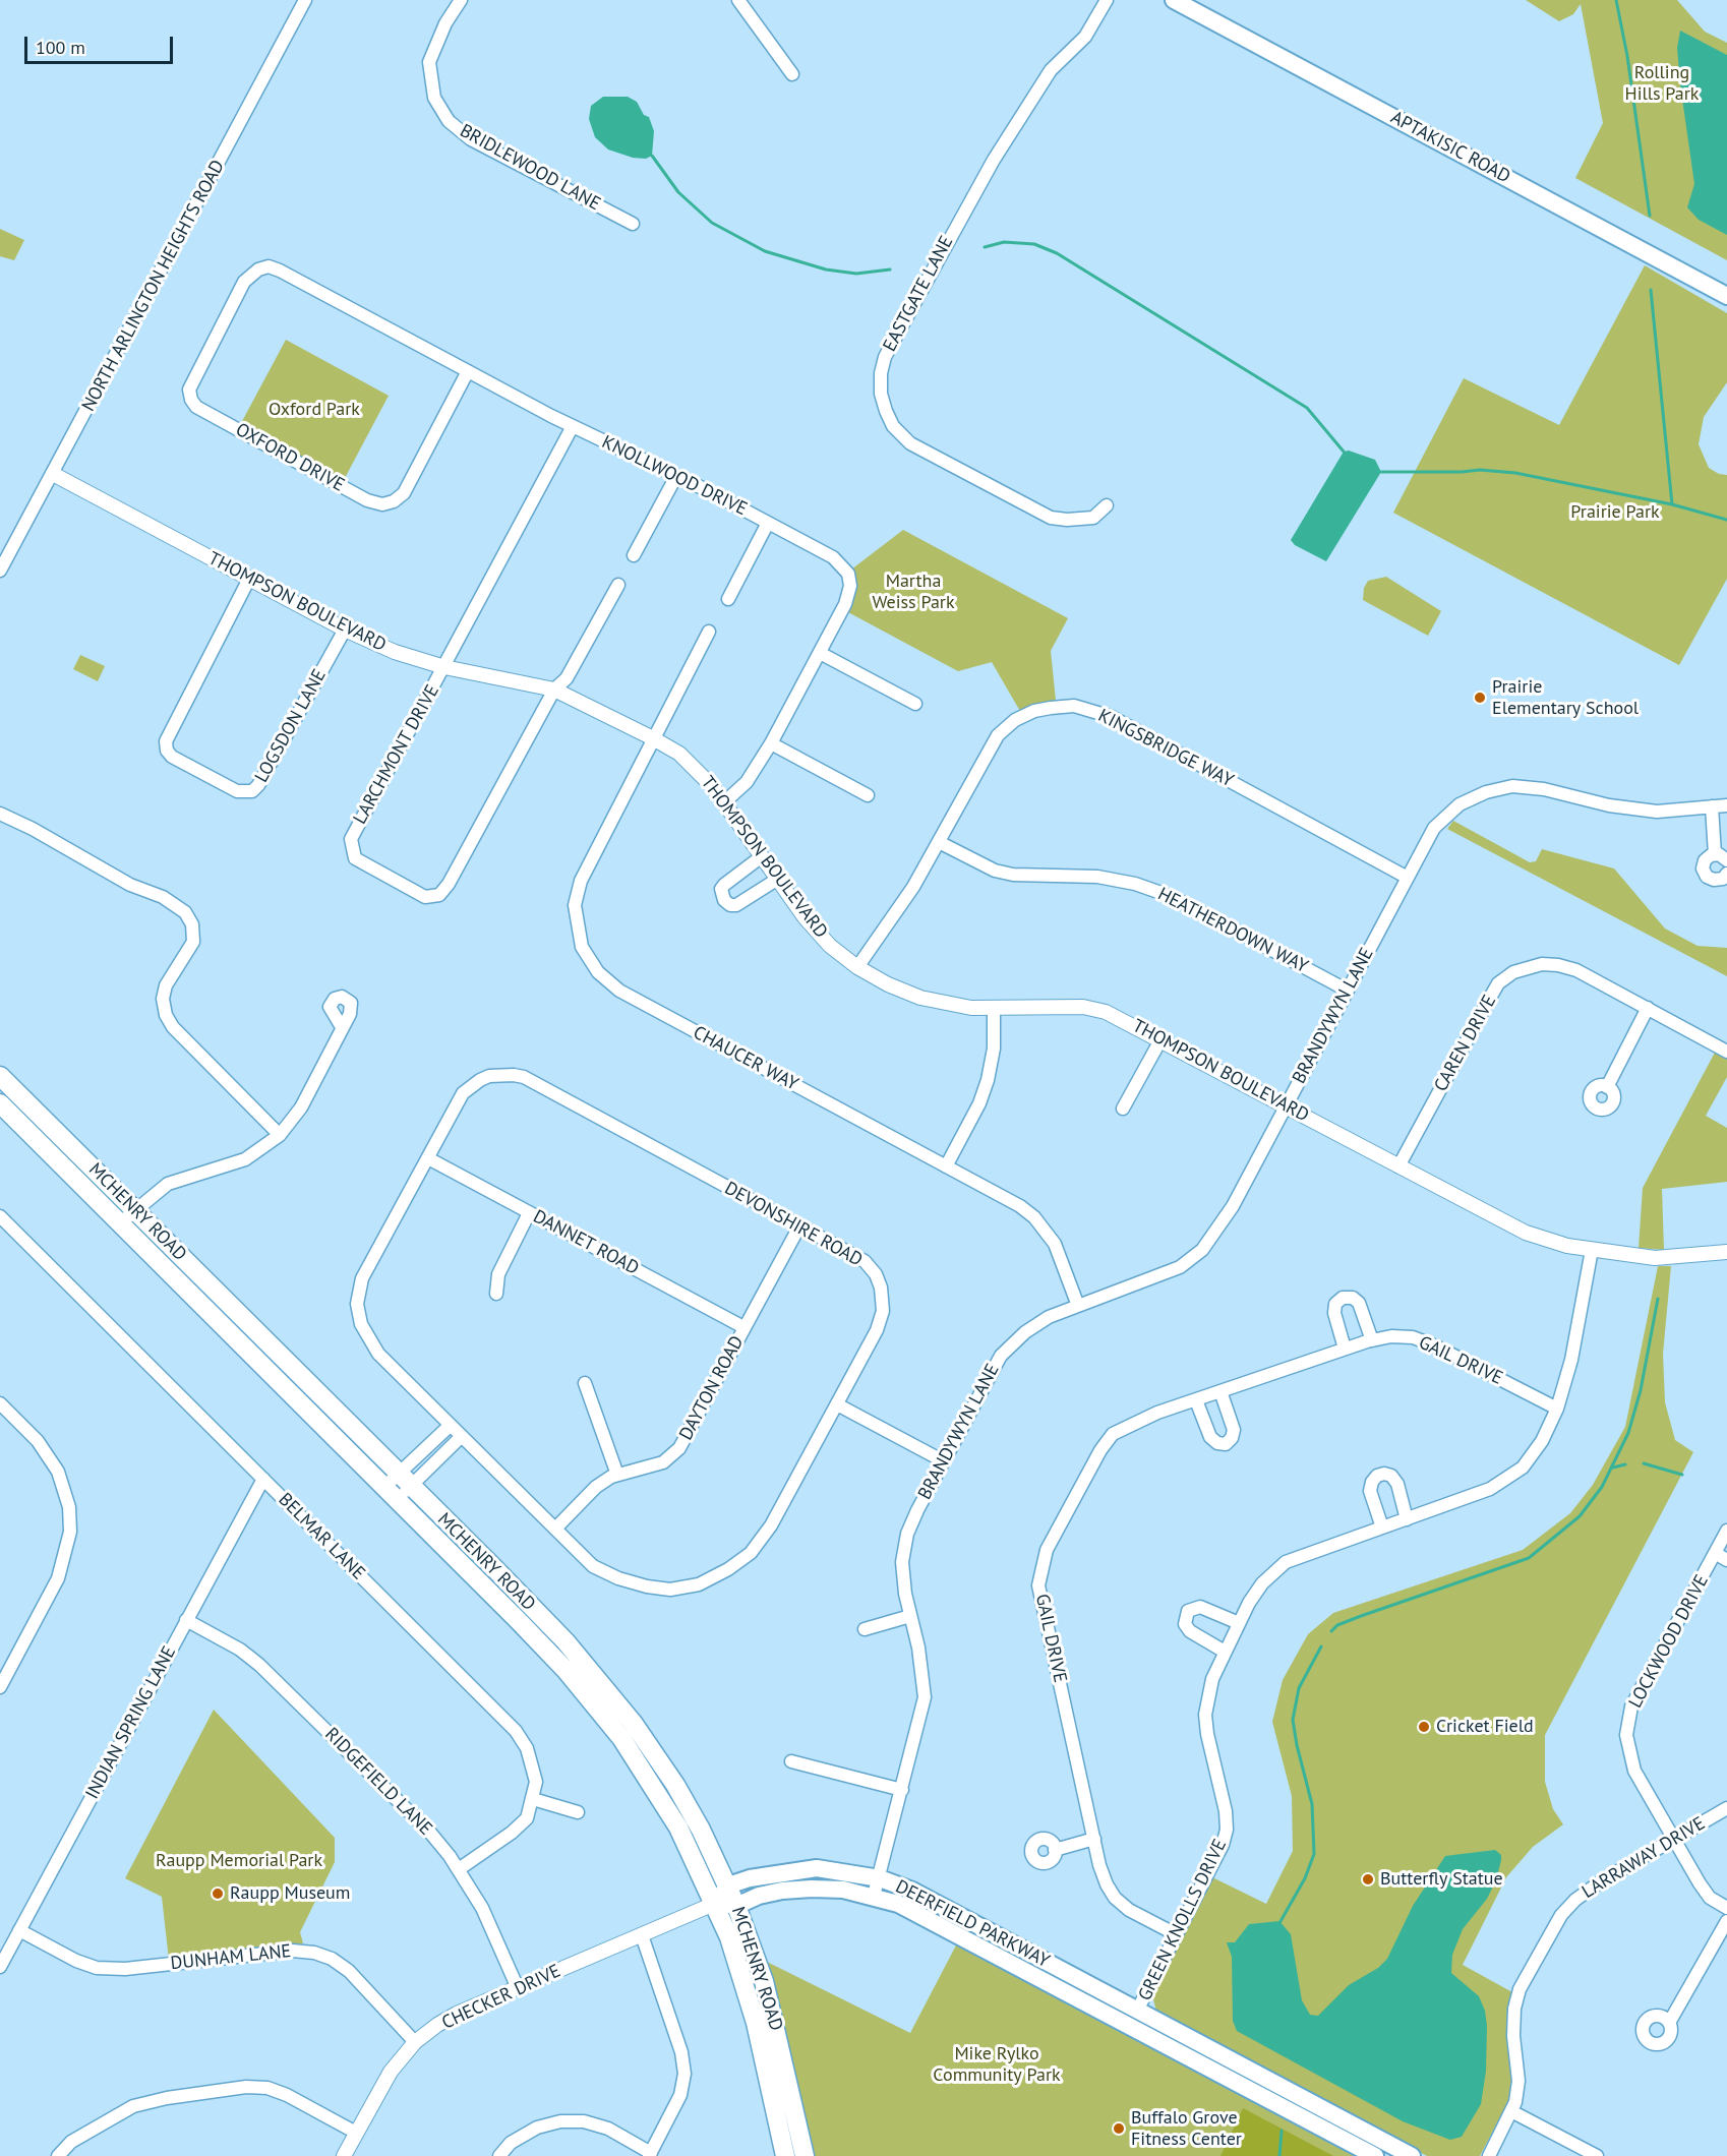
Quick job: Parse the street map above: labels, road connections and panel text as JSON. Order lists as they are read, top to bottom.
{
  "streets": {
    "main road": ["APTAKISIC ROAD", "MCHENRY ROAD", "DEERFIELD PARKWAY"],
    "street": [
      "BRIDLEWOOD LANE",
      "NORTH ARLINGTON HEIGHTS ROAD",
      "EASTGATE LANE",
      "OXFORD DRIVE",
      "KNOLLWOOD DRIVE",
      "THOMPSON BOULEVARD",
      "LOGSDON LANE",
      "KINGSBRIDGE WAY",
      "LARCHMONT DRIVE",
      "HEATHERDOWN WAY",
      "BRANDYWYN LANE",
      "CAREN DRIVE",
      "CHAUCER WAY",
      "DEVONSHIRE ROAD",
      "DANNET ROAD",
      "GAIL DRIVE",
      "DAYTON ROAD",
      "BELMAR LANE",
      "LOCKWOOD DRIVE",
      "INDIAN SPRING LANE",
      "RIDGEFIELD LANE",
      "LARRAWAY DRIVE",
      "GREEN KNOLLS DRIVE",
      "DUNHAM LANE",
      "CHECKER DRIVE"
    ]
  },
  "crossings": [
    ["NORTH ARLINGTON HEIGHTS ROAD", "THOMPSON BOULEVARD"],
    ["OXFORD DRIVE", "KNOLLWOOD DRIVE"],
    ["KNOLLWOOD DRIVE", "THOMPSON BOULEVARD"],
    ["KNOLLWOOD DRIVE", "LARCHMONT DRIVE"],
    ["THOMPSON BOULEVARD", "LOGSDON LANE"],
    ["THOMPSON BOULEVARD", "KINGSBRIDGE WAY"],
    ["THOMPSON BOULEVARD", "LARCHMONT DRIVE"],
    ["THOMPSON BOULEVARD", "BRANDYWYN LANE"],
    ["THOMPSON BOULEVARD", "CAREN DRIVE"],
    ["THOMPSON BOULEVARD", "CHAUCER WAY"],
    ["THOMPSON BOULEVARD", "GREEN KNOLLS DRIVE"],
    ["KINGSBRIDGE WAY", "HEATHERDOWN WAY"],
    ["KINGSBRIDGE WAY", "BRANDYWYN LANE"],
    ["HEATHERDOWN WAY", "BRANDYWYN LANE"],
    ["BRANDYWYN LANE", "CHAUCER WAY"],
    ["BRANDYWYN LANE", "DEERFIELD PARKWAY"],
    ["MCHENRY ROAD", "DEERFIELD PARKWAY"],
    ["MCHENRY ROAD", "CHECKER DRIVE"],
    ["DEVONSHIRE ROAD", "DANNET ROAD"],
    ["DEVONSHIRE ROAD", "DAYTON ROAD"],
    ["DANNET ROAD", "DAYTON ROAD"],
    ["GAIL DRIVE", "GREEN KNOLLS DRIVE"],
    ["BELMAR LANE", "INDIAN SPRING LANE"],
    ["BELMAR LANE", "RIDGEFIELD LANE"],
    ["LOCKWOOD DRIVE", "LARRAWAY DRIVE"],
    ["INDIAN SPRING LANE", "RIDGEFIELD LANE"],
    ["INDIAN SPRING LANE", "DUNHAM LANE"],
    ["RIDGEFIELD LANE", "CHECKER DRIVE"],
    ["GREEN KNOLLS DRIVE", "DEERFIELD PARKWAY"],
    ["DEERFIELD PARKWAY", "CHECKER DRIVE"],
    ["DUNHAM LANE", "CHECKER DRIVE"]
  ],
  "parks": [
    "Rolling Hills Park",
    "Oxford Park",
    "Prairie Park",
    "Martha Weiss Park",
    "Raupp Memorial Park",
    "Mike Rylko Community Park"
  ],
  "places": [
    "Prairie Elementary School",
    "Cricket Field",
    "Butterfly Statue",
    "Raupp Museum",
    "Buffalo Grove Fitness Center"
  ],
  "scale_bar": "100 m"
}
